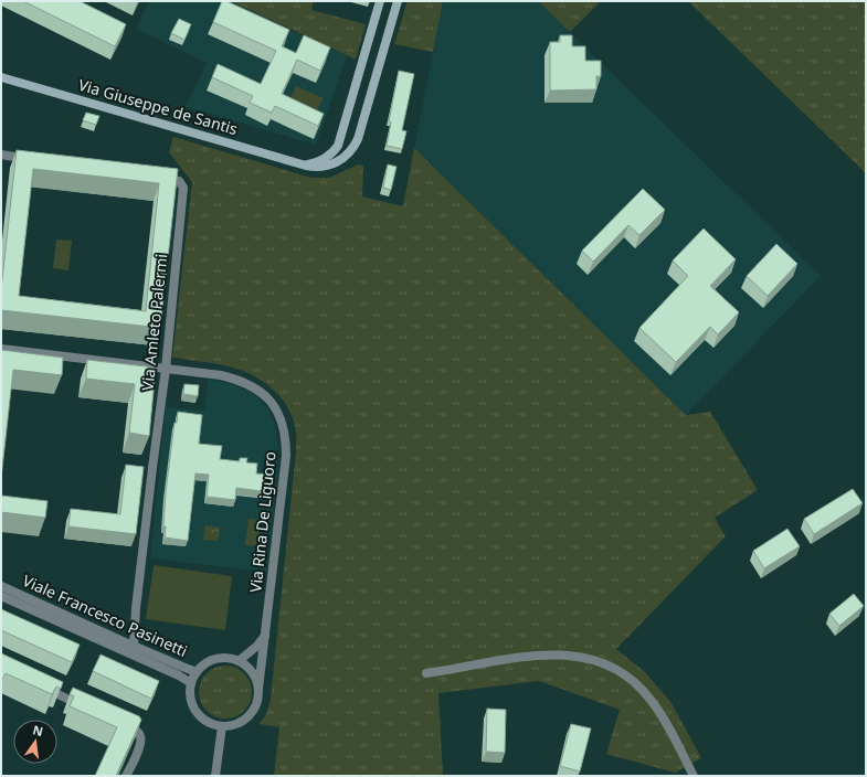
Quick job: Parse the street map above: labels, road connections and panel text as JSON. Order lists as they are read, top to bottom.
{
  "streets": {
    "main road": ["Via Giuseppe de Santis"],
    "street": ["Via Amleto Palermi", "Via Rina De Liguoro", "Viale Francesco Pasinetti"]
  },
  "crossings": [
    ["Via Amleto Palermi", "Via Rina De Liguoro"],
    ["Via Amleto Palermi", "Viale Francesco Pasinetti"],
    ["Via Rina De Liguoro", "Viale Francesco Pasinetti"]
  ],
  "north": "top"
}
